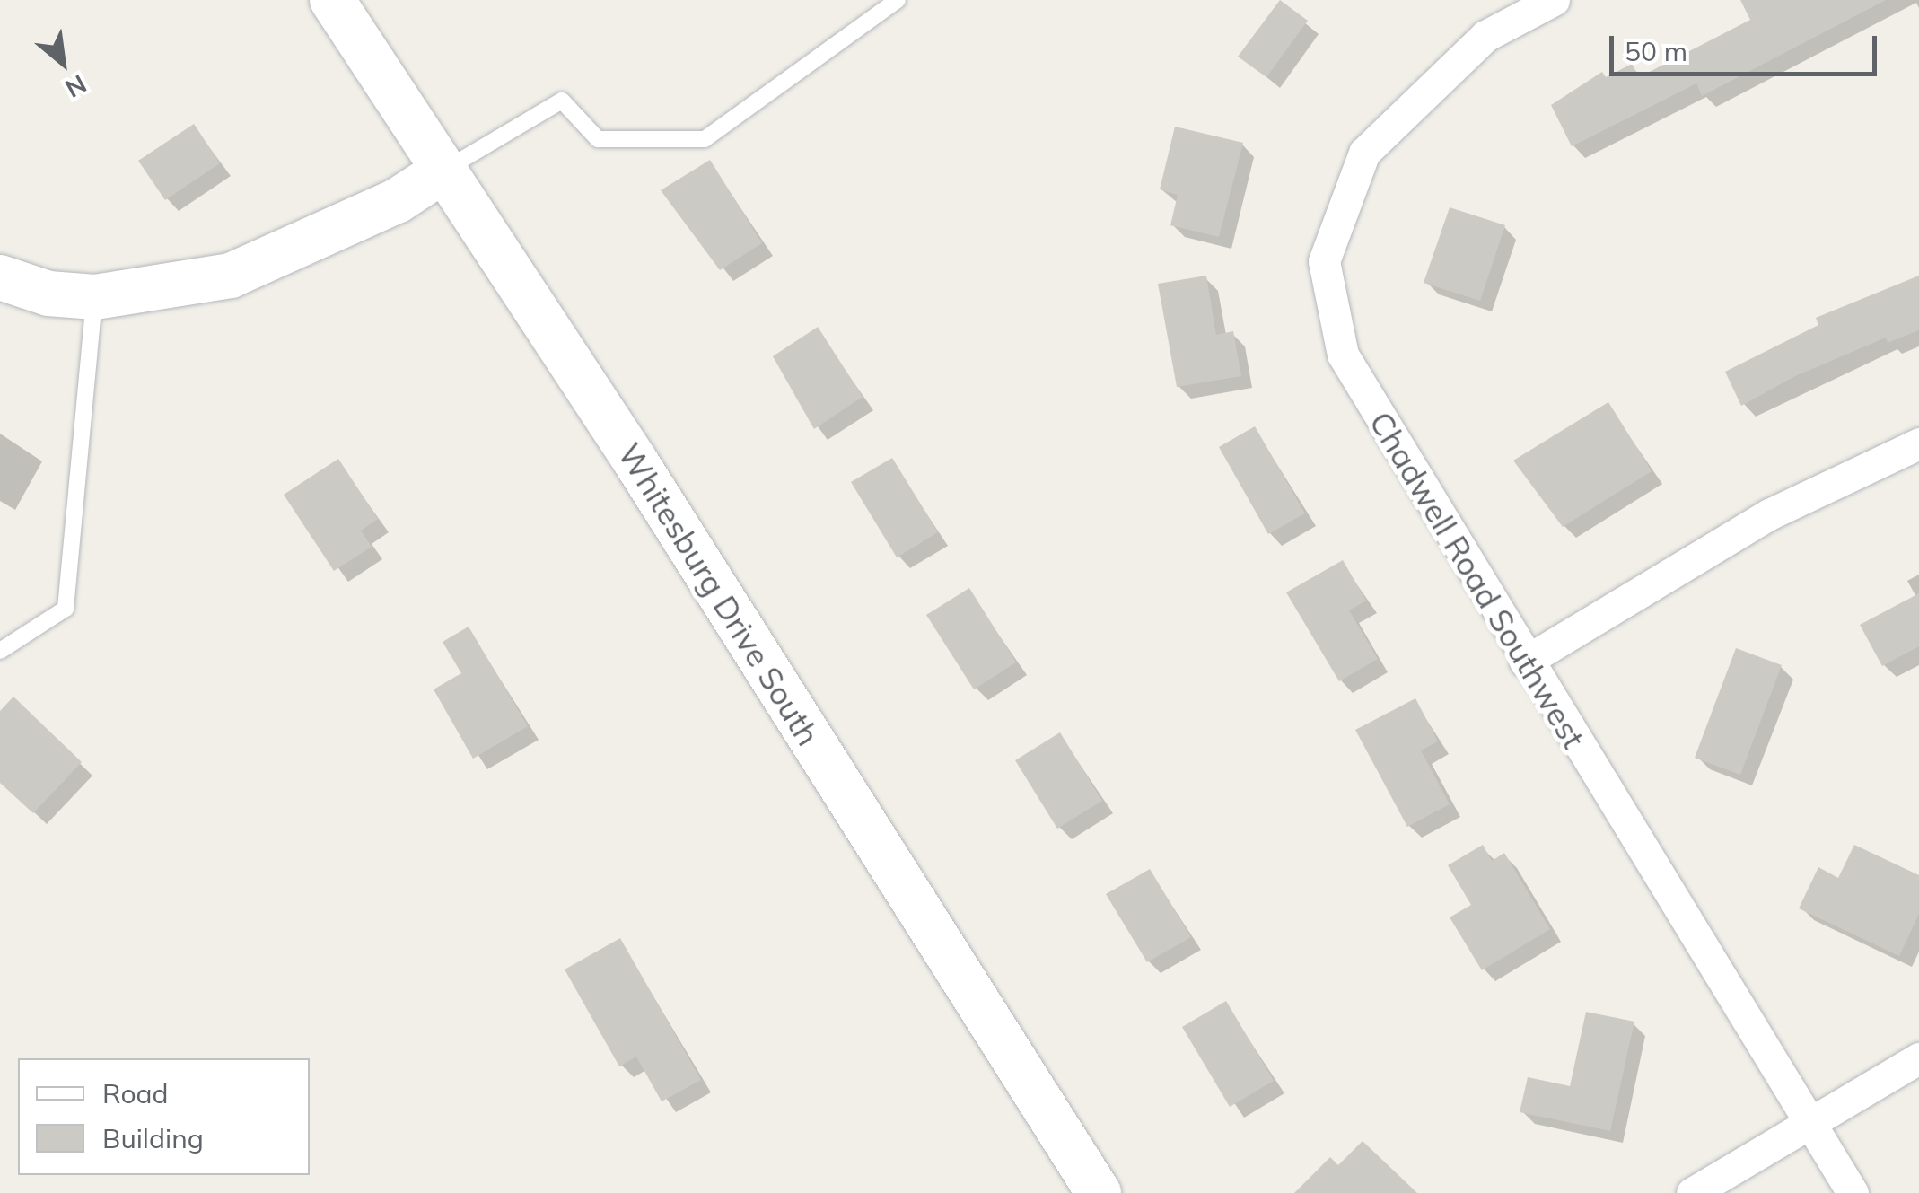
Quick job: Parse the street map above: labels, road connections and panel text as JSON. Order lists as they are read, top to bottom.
{
  "streets": {
    "main road": ["Whitesburg Drive South"],
    "street": ["Chadwell Road Southwest"]
  },
  "legend": ["Road", "Building"],
  "scale_bar": "50 m",
  "north": "bottom right"
}
